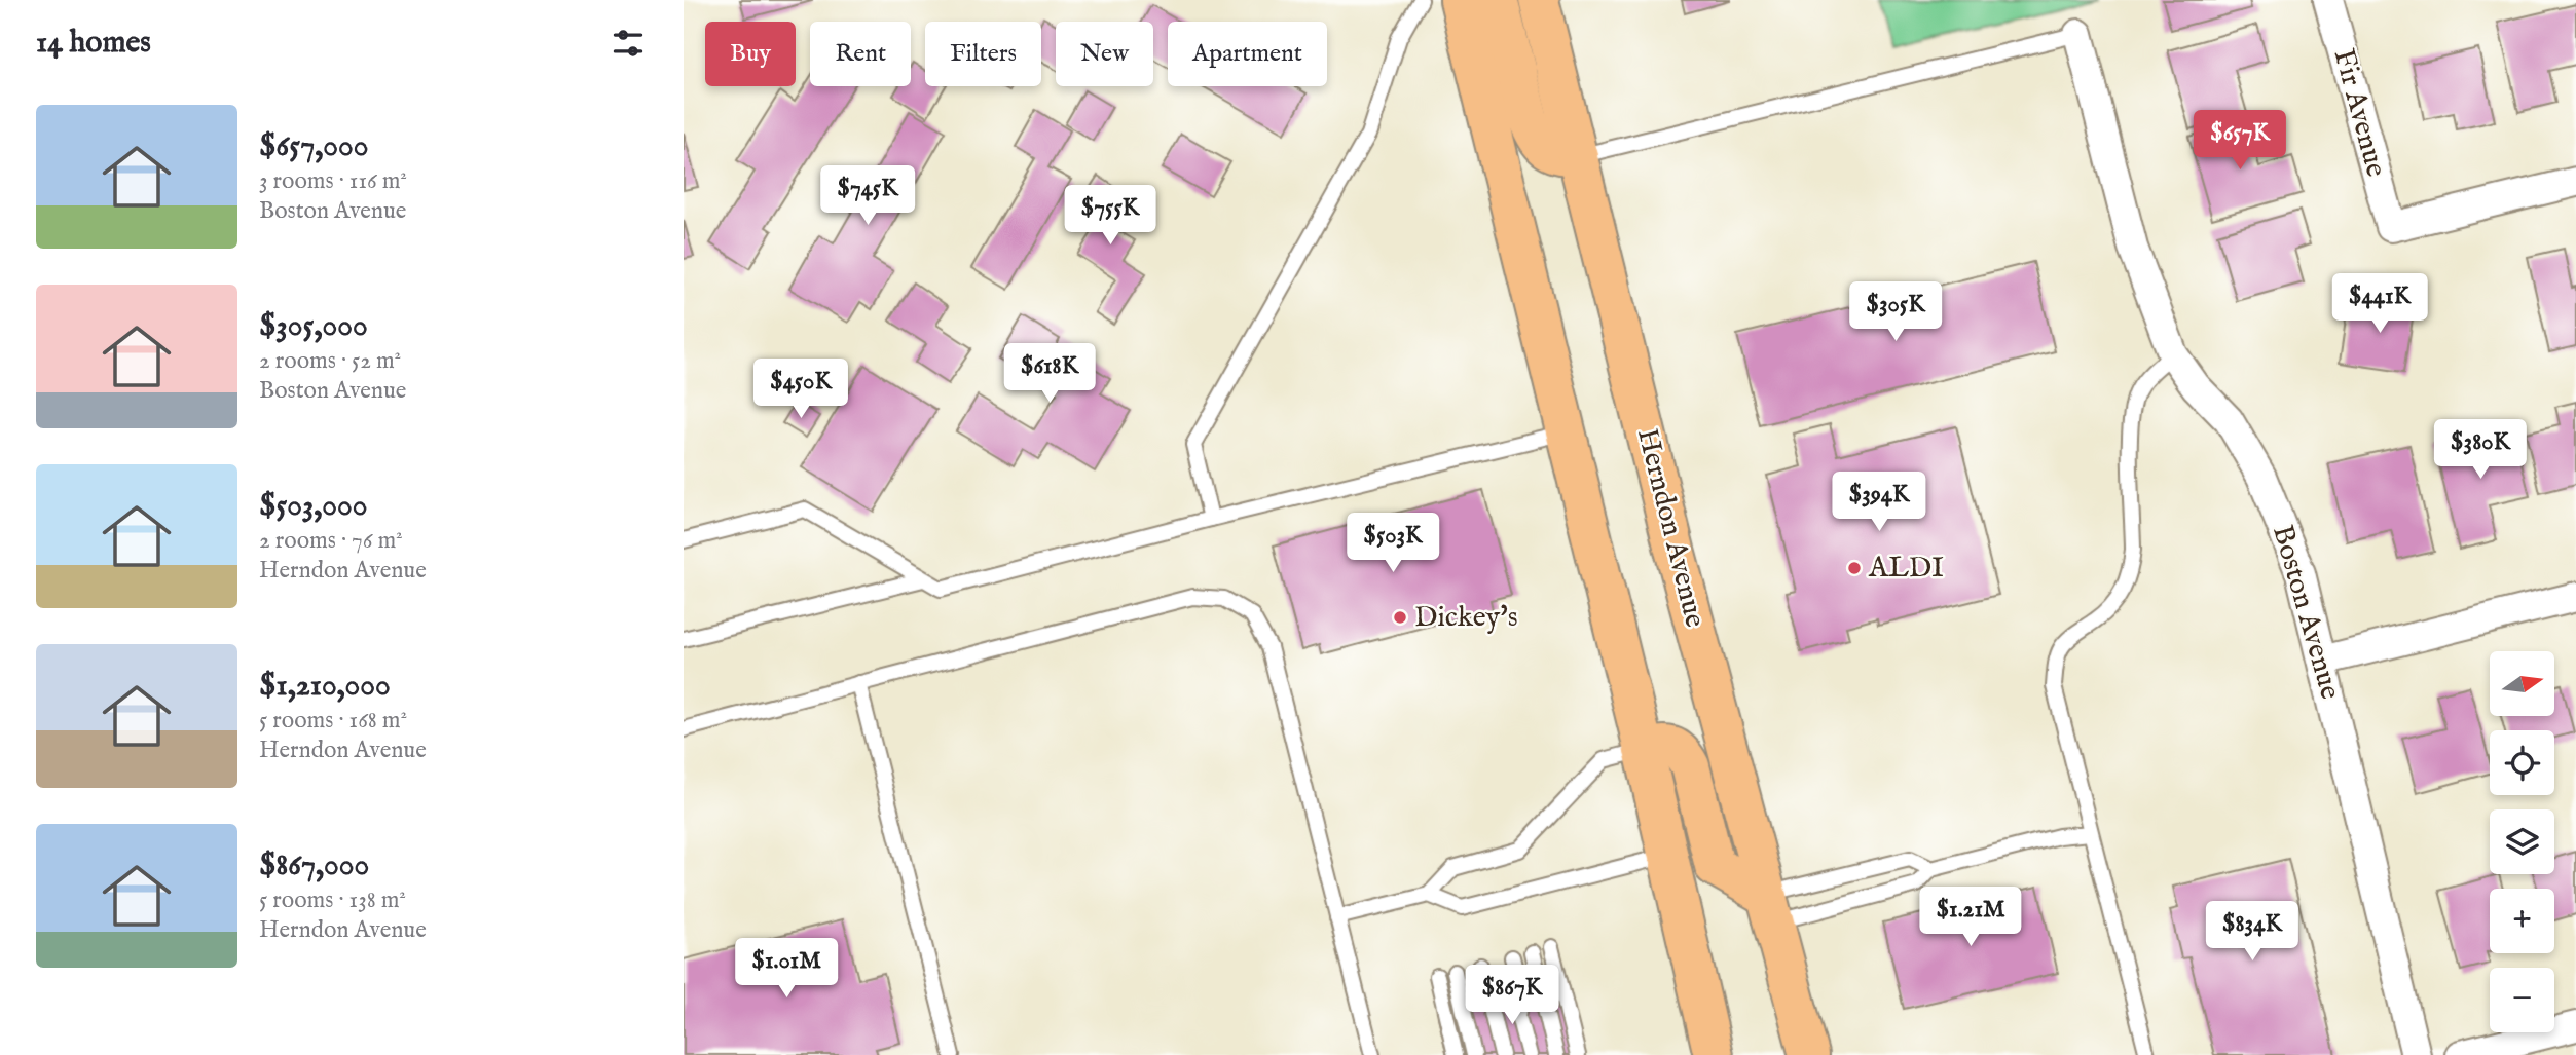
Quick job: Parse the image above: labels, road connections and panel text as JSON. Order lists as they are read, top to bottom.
{
  "streets": {
    "main road": ["Herndon Avenue"],
    "street": ["Fir Avenue", "Boston Avenue"]
  },
  "places": ["ALDI", "Dickey's"],
  "north": "right",
  "page": {
    "heading": "14 homes",
    "chip": [
      "Buy",
      "Rent",
      "Filters",
      "New",
      "Apartment"
    ],
    "list": [
      {
        "name": "$657,000",
        "note": "3 rooms · 116 m² · Boston Avenue"
      },
      {
        "name": "$305,000",
        "note": "2 rooms · 52 m² · Boston Avenue"
      },
      {
        "name": "$503,000",
        "note": "2 rooms · 76 m² · Herndon Avenue"
      },
      {
        "name": "$1,210,000",
        "note": "5 rooms · 168 m² · Herndon Avenue"
      },
      {
        "name": "$867,000",
        "note": "5 rooms · 138 m² · Herndon Avenue"
      }
    ],
    "price": [
      "$657K",
      "$745K",
      "$755K",
      "$441K",
      "$305K",
      "$618K",
      "$450K",
      "$380K",
      "$394K",
      "$503K",
      "$1.21M",
      "$834K",
      "$1.01M",
      "$867K"
    ],
    "map_buttons": ["+", "−"]
  }
}
